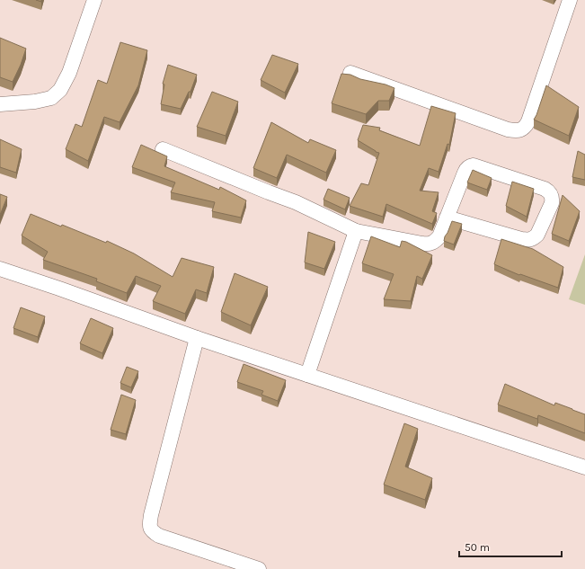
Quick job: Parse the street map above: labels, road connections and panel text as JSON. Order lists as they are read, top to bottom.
{
  "scale_bar": "50 m"
}
